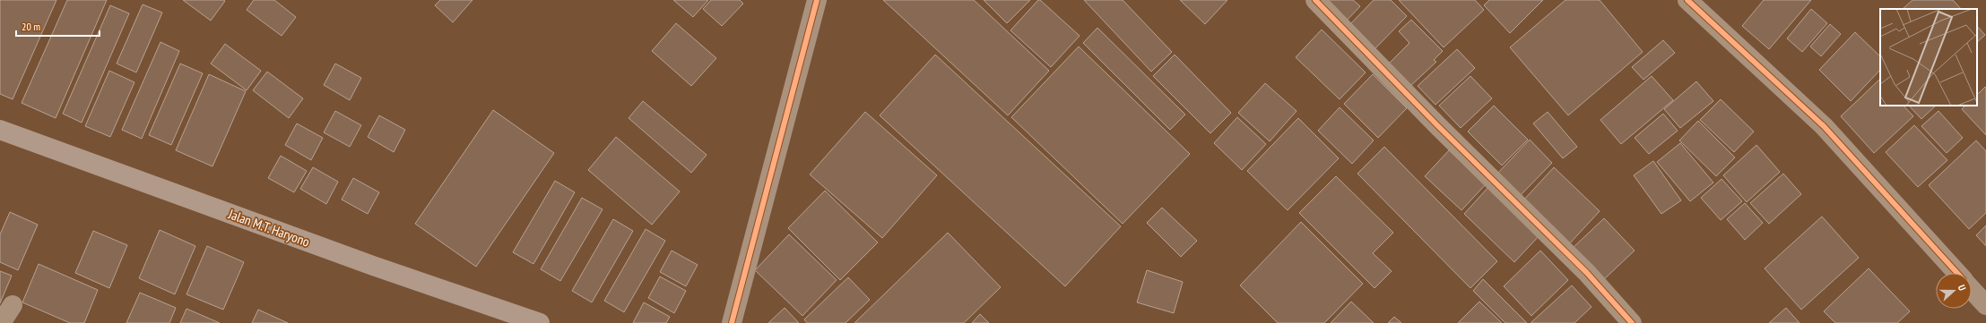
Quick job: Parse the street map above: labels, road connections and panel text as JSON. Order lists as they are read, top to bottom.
{
  "streets": {
    "main road": ["Jalan M.T. Haryono"]
  },
  "scale_bar": "20 m",
  "north": "right"
}
